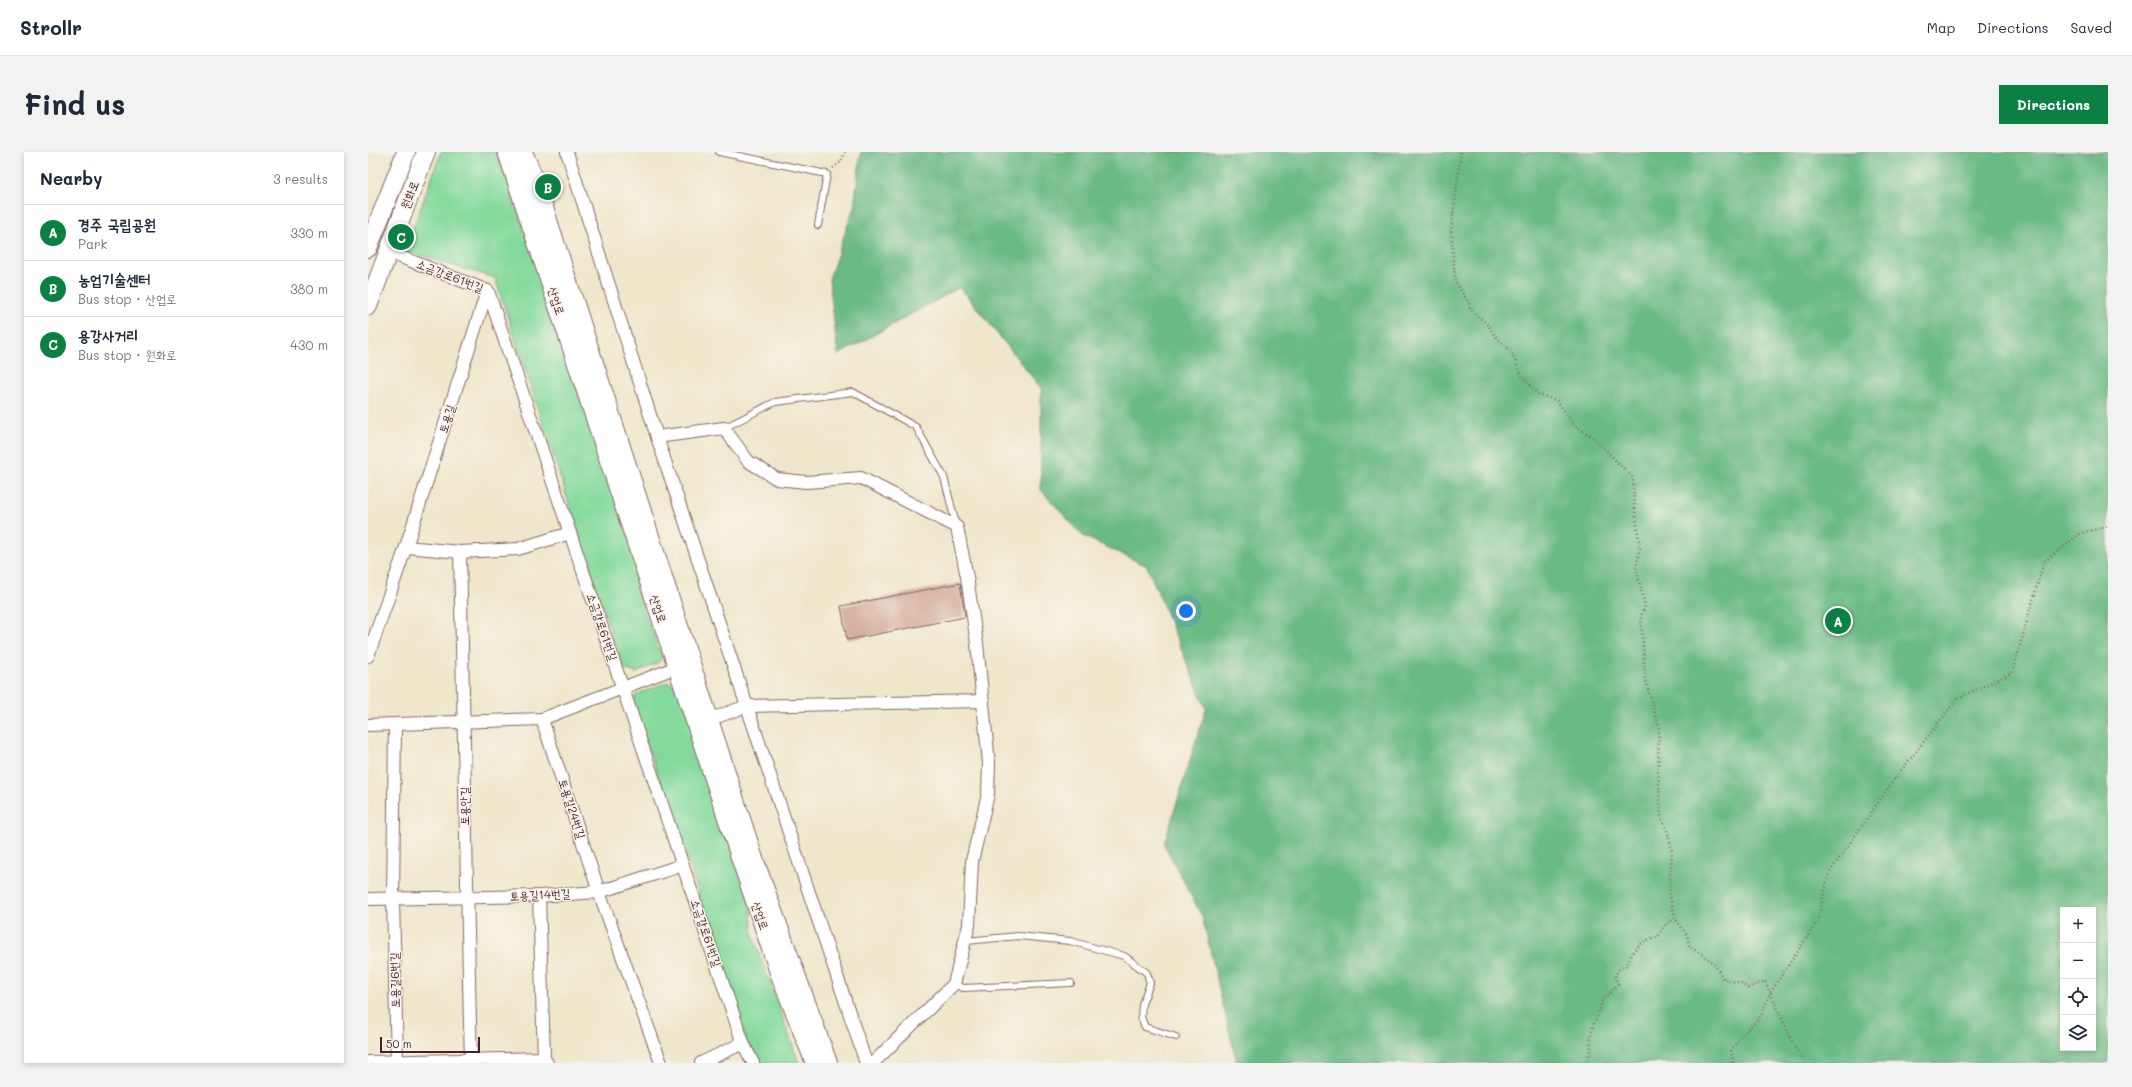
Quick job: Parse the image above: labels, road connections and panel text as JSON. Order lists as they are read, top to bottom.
{
  "streets": {
    "street": [
      "원화로",
      "소금강로61번길",
      "산업로",
      "토용길",
      "토용안길",
      "토용길24번길",
      "토용길14번길",
      "토용길6번길"
    ]
  },
  "crossings": [
    ["원화로", "소금강로61번길"],
    ["소금강로61번길", "토용길"],
    ["소금강로61번길", "토용길14번길"],
    ["토용안길", "토용길14번길"],
    ["토용길24번길", "토용길14번길"],
    ["토용길14번길", "토용길6번길"]
  ],
  "scale_bar": "50 m",
  "page": {
    "header": "Strollr",
    "nav": ["Map", "Directions", "Saved"],
    "buttons": "Directions",
    "title": "Find us",
    "heading": ["Nearby", "3 results"],
    "pins": ["B", "C", "A"],
    "list": [
      {
        "mark": "A",
        "name": "경주 국립공원",
        "note": "Park",
        "value": "330 m"
      },
      {
        "mark": "B",
        "name": "농업기술센터",
        "note": "Bus stop · 산업로",
        "value": "380 m"
      },
      {
        "mark": "C",
        "name": "용강사거리",
        "note": "Bus stop · 원화로",
        "value": "430 m"
      }
    ],
    "map_buttons": ["+", "−"],
    "scale": "50 m"
  }
}
